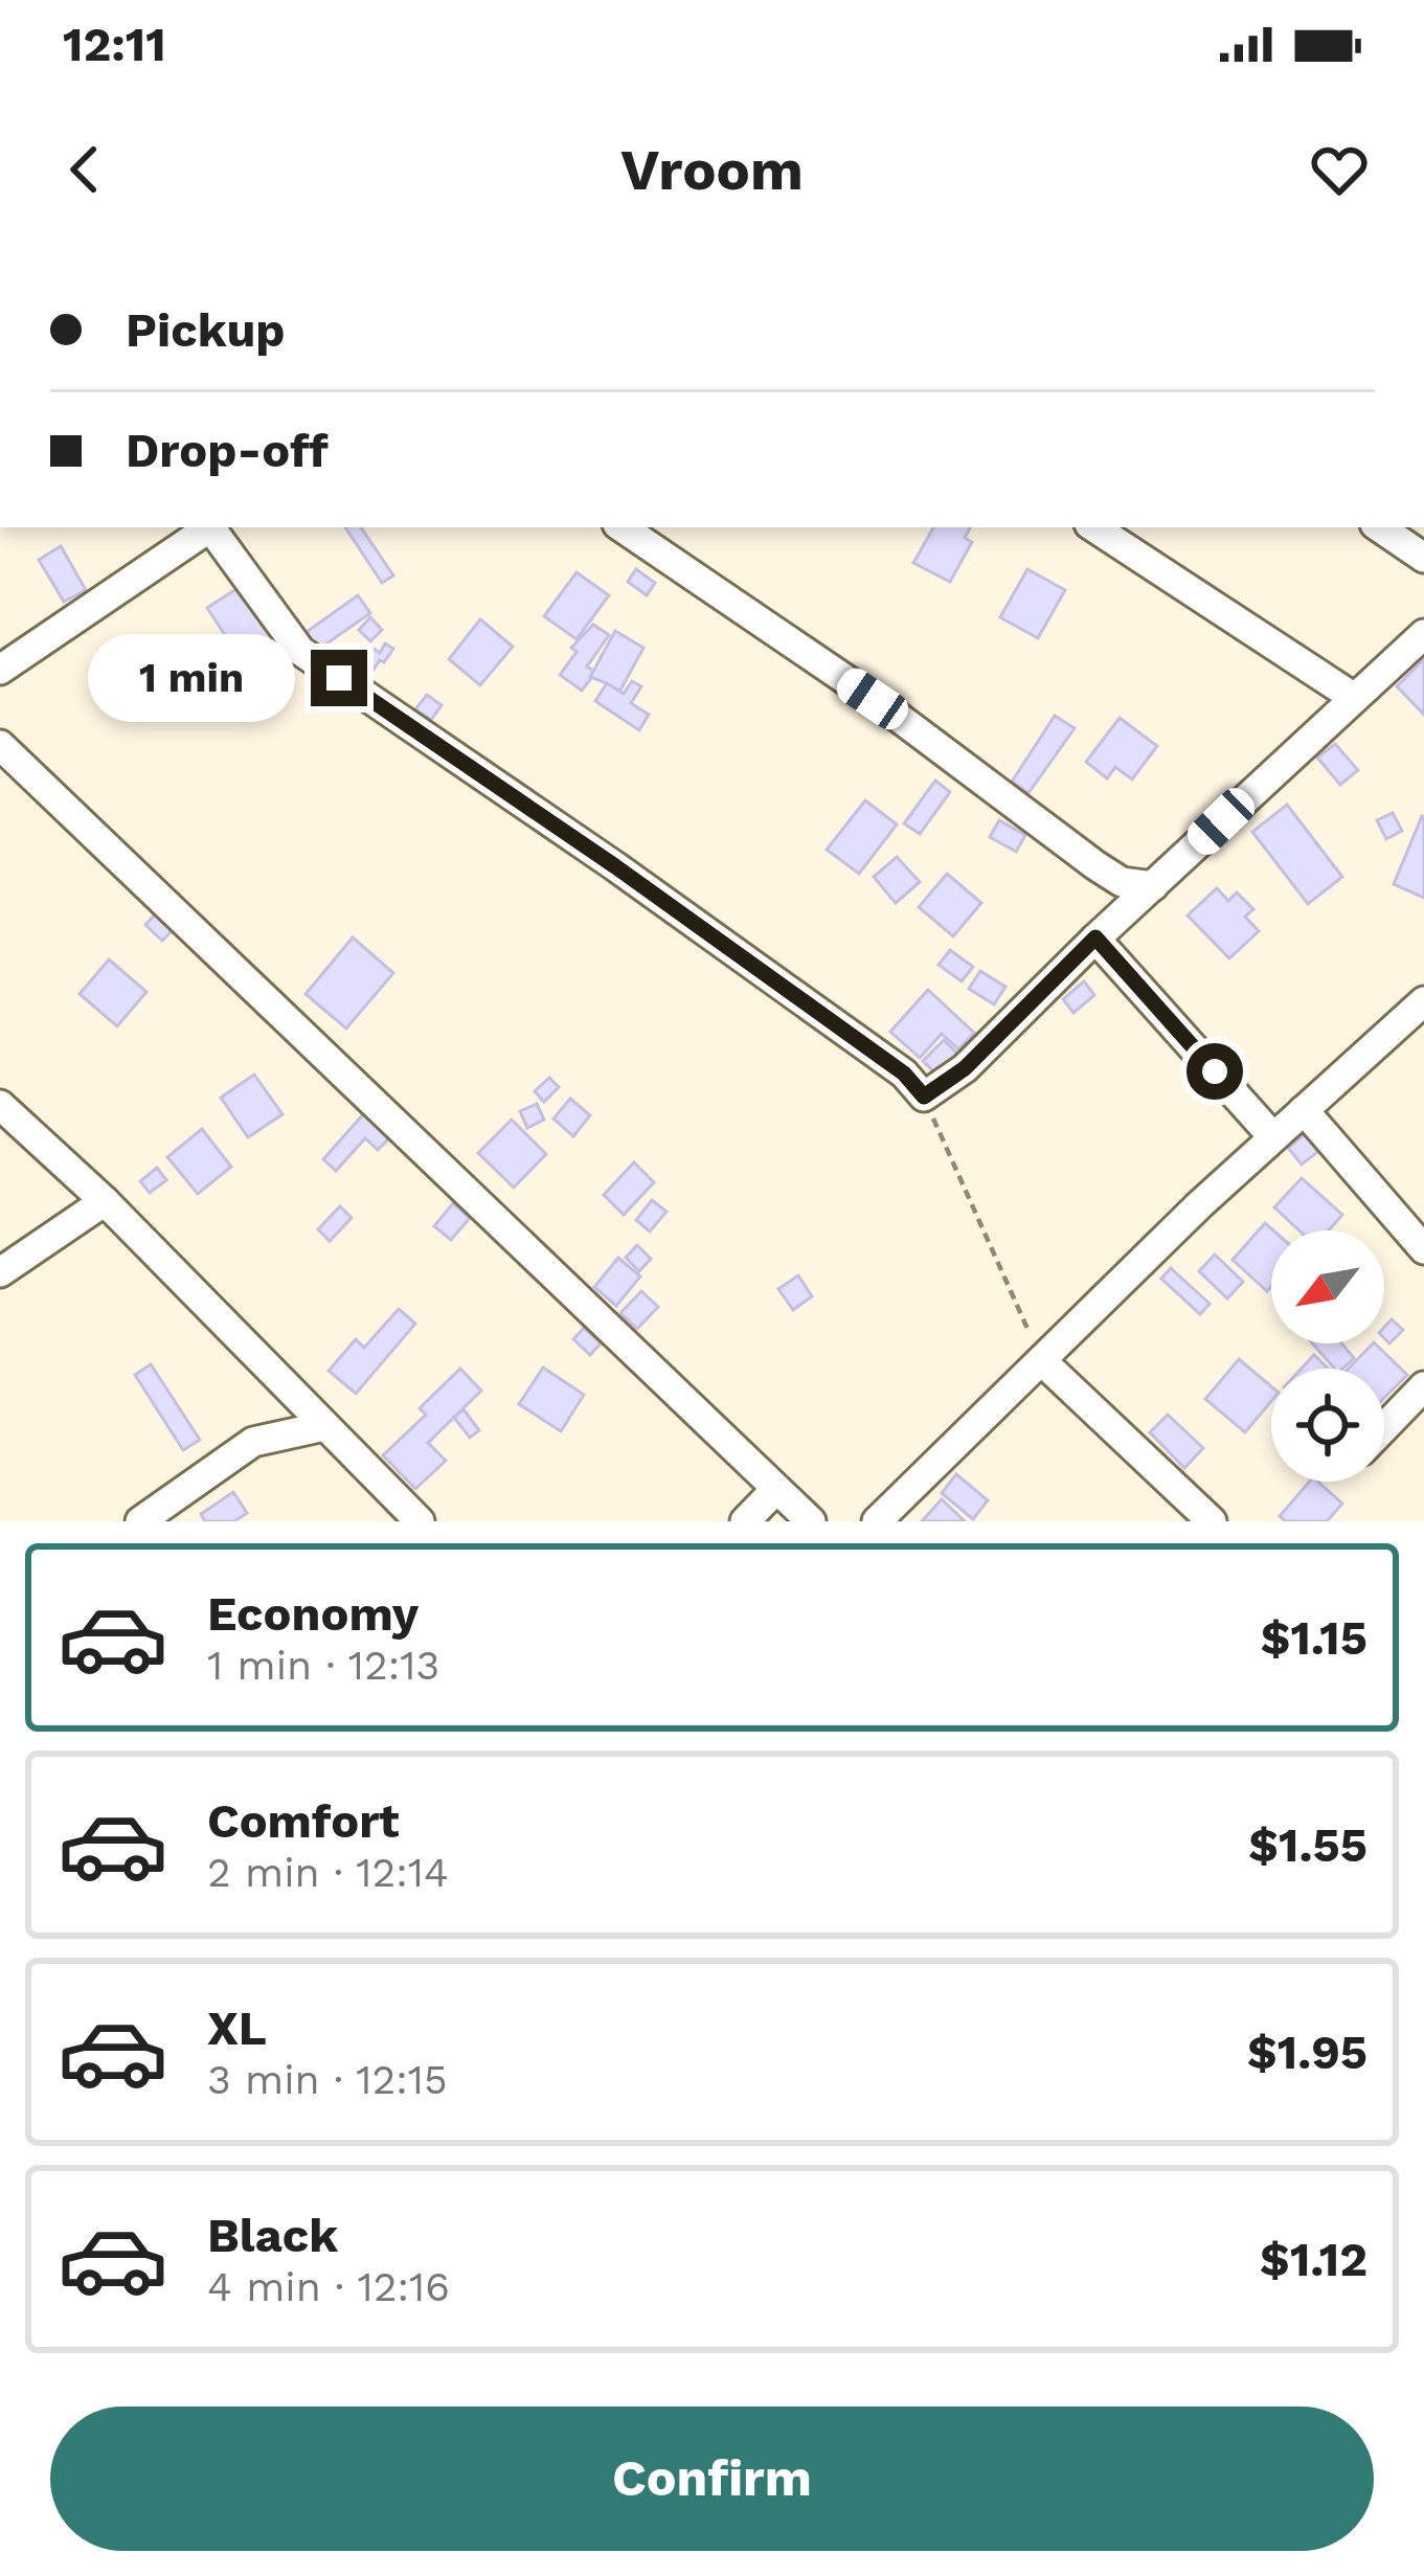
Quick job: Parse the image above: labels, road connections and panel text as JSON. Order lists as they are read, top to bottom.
{
  "north": "bottom left",
  "page": {
    "status": "12:11",
    "header": "Vroom",
    "banner": ["Pickup", "Drop-off"],
    "bubble": "1 min",
    "list": [
      {
        "name": "Economy",
        "note": "1 min · 12:13",
        "value": "$1.15"
      },
      {
        "name": "Comfort",
        "note": "2 min · 12:14",
        "value": "$1.55"
      },
      {
        "name": "XL",
        "note": "3 min · 12:15",
        "value": "$1.95"
      },
      {
        "name": "Black",
        "note": "4 min · 12:16",
        "value": "$1.12"
      }
    ],
    "buttons": "Confirm"
  }
}
